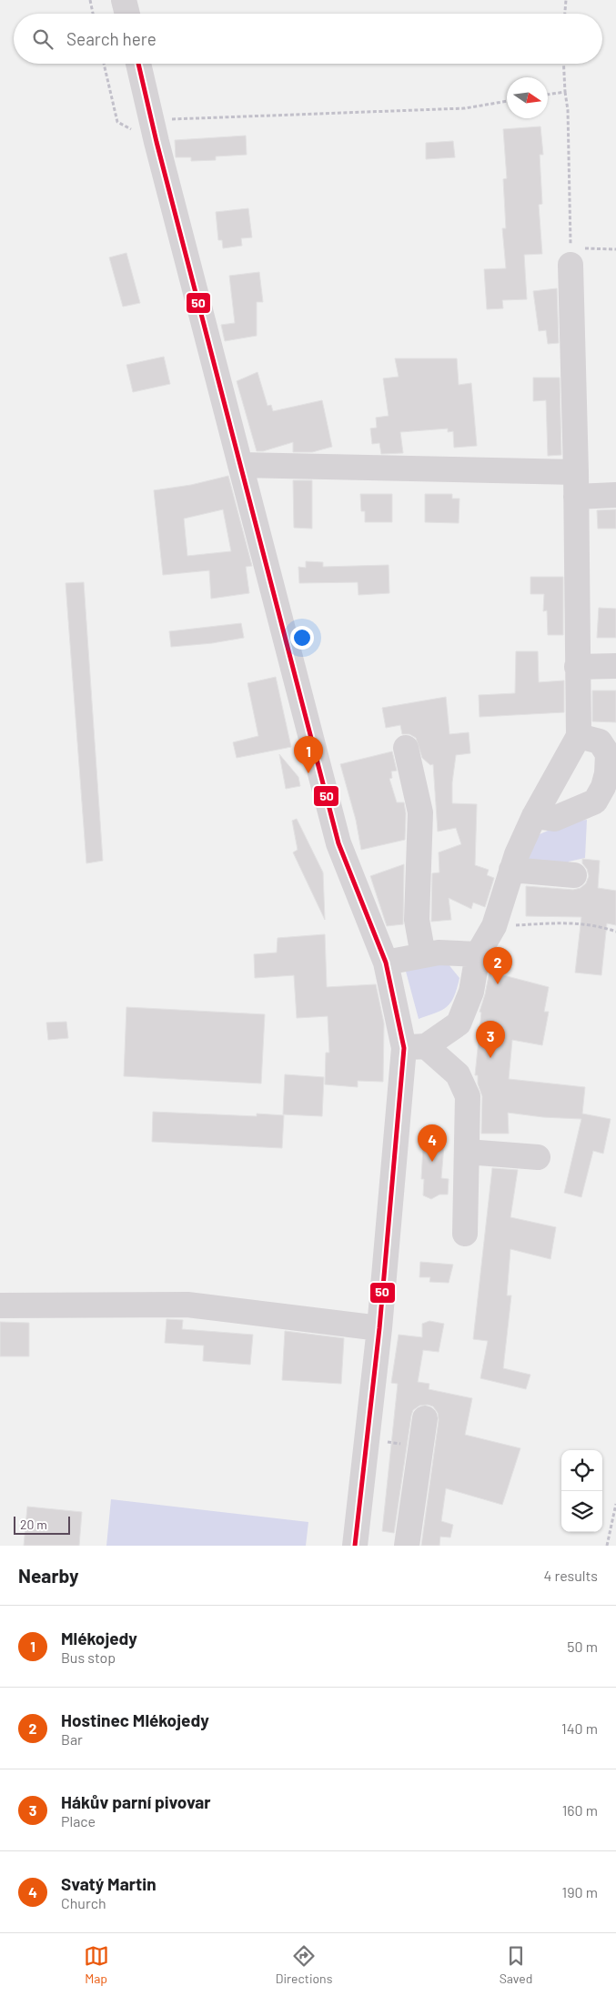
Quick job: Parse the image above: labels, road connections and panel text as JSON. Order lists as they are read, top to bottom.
{
  "lines": ["transit line 50"],
  "scale_bar": "20 m",
  "north": "right",
  "page": {
    "search": "Search here",
    "pins": [
      "1",
      "2",
      "3",
      "4"
    ],
    "scale": "20 m",
    "heading": ["Nearby", "4 results"],
    "list": [
      {
        "mark": "1",
        "name": "Mlékojedy",
        "note": "Bus stop",
        "value": "50 m"
      },
      {
        "mark": "2",
        "name": "Hostinec Mlékojedy",
        "note": "Bar",
        "value": "140 m"
      },
      {
        "mark": "3",
        "name": "Hákův parní pivovar",
        "note": "Place",
        "value": "160 m"
      },
      {
        "mark": "4",
        "name": "Svatý Martin",
        "note": "Church",
        "value": "190 m"
      }
    ],
    "nav": ["Map", "Directions", "Saved"]
  }
}
